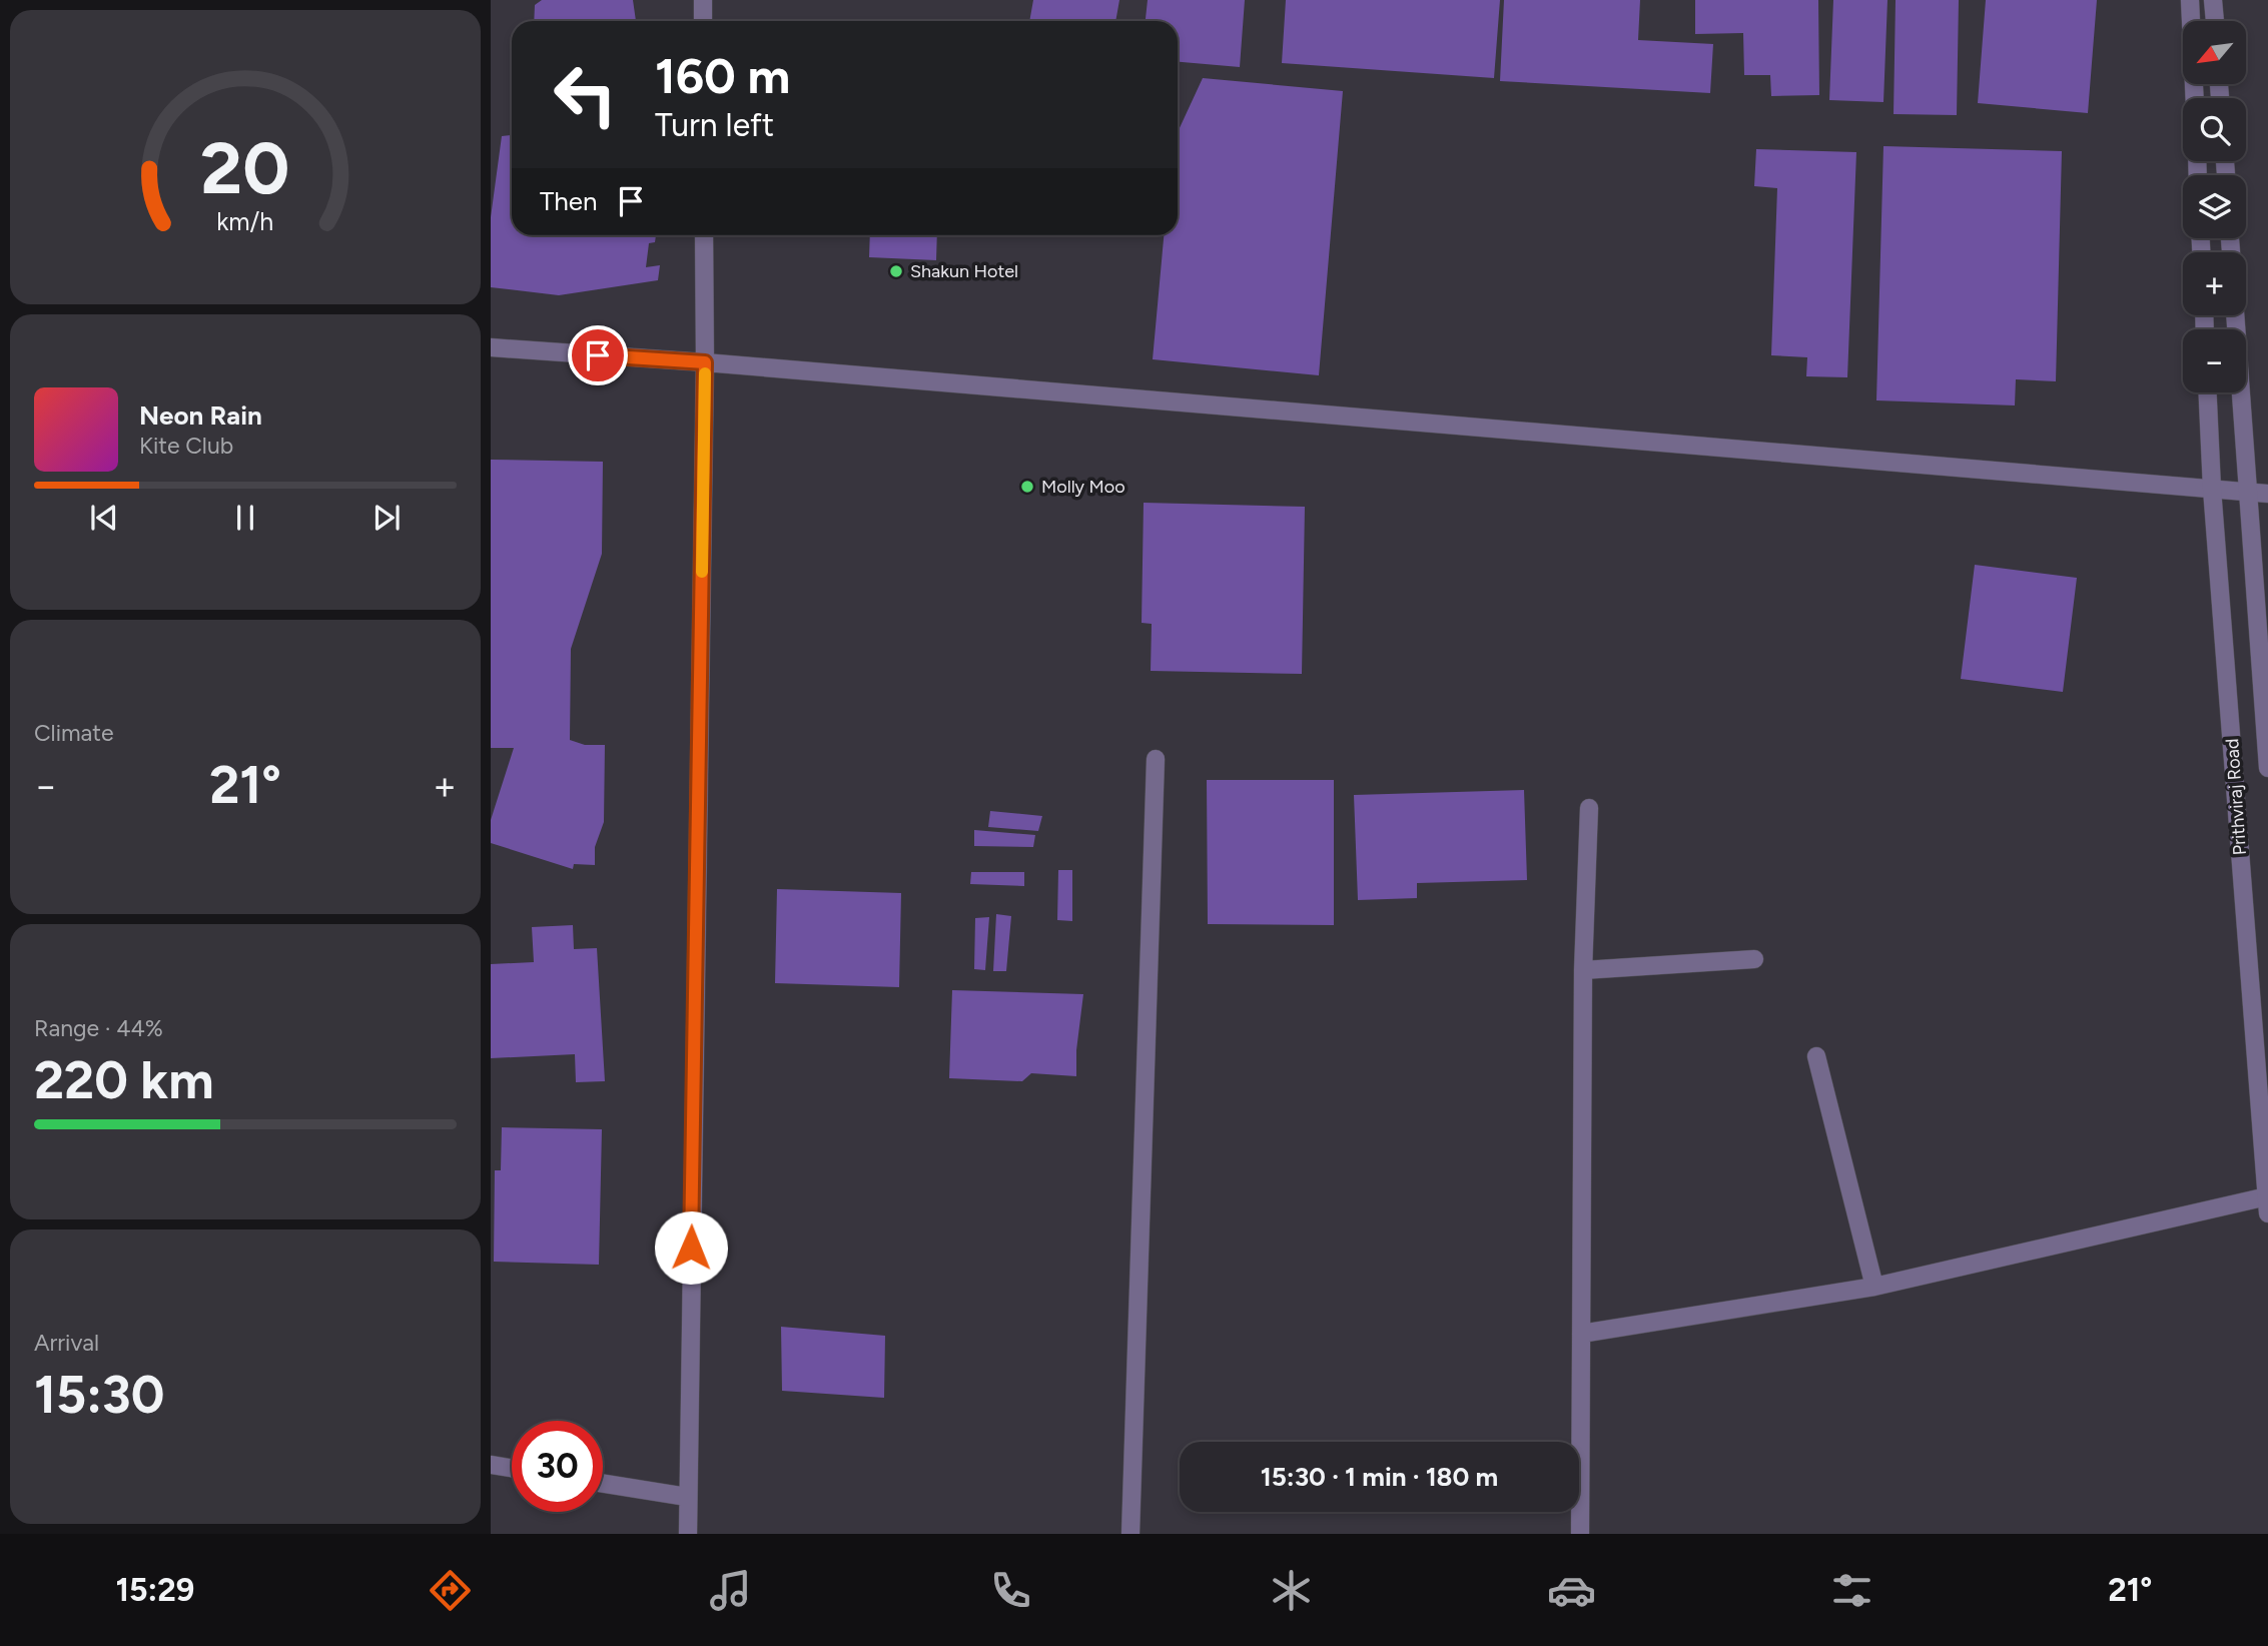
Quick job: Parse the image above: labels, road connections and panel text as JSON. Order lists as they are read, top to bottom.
{
  "streets": {
    "street": ["Prithviraj Road"]
  },
  "places": ["Shakun Hotel", "Molly Moo"],
  "north": "bottom left",
  "page": {
    "map_buttons": ["+", "−"],
    "turn": ["160 m", "Turn left"],
    "then": "Then",
    "song": ["Neon Rain", "Kite Club"],
    "tile": [
      "Climate",
      ["Range · 44%", "220 km"],
      ["Arrival", "15:30"]
    ],
    "heat": ["−", "21°", "+"],
    "limit": "30",
    "trip": "15:30 · 1 min · 180 m",
    "tabs": ["15:29", "21°"],
    "gauge": ["20", "km/h"]
  }
}
